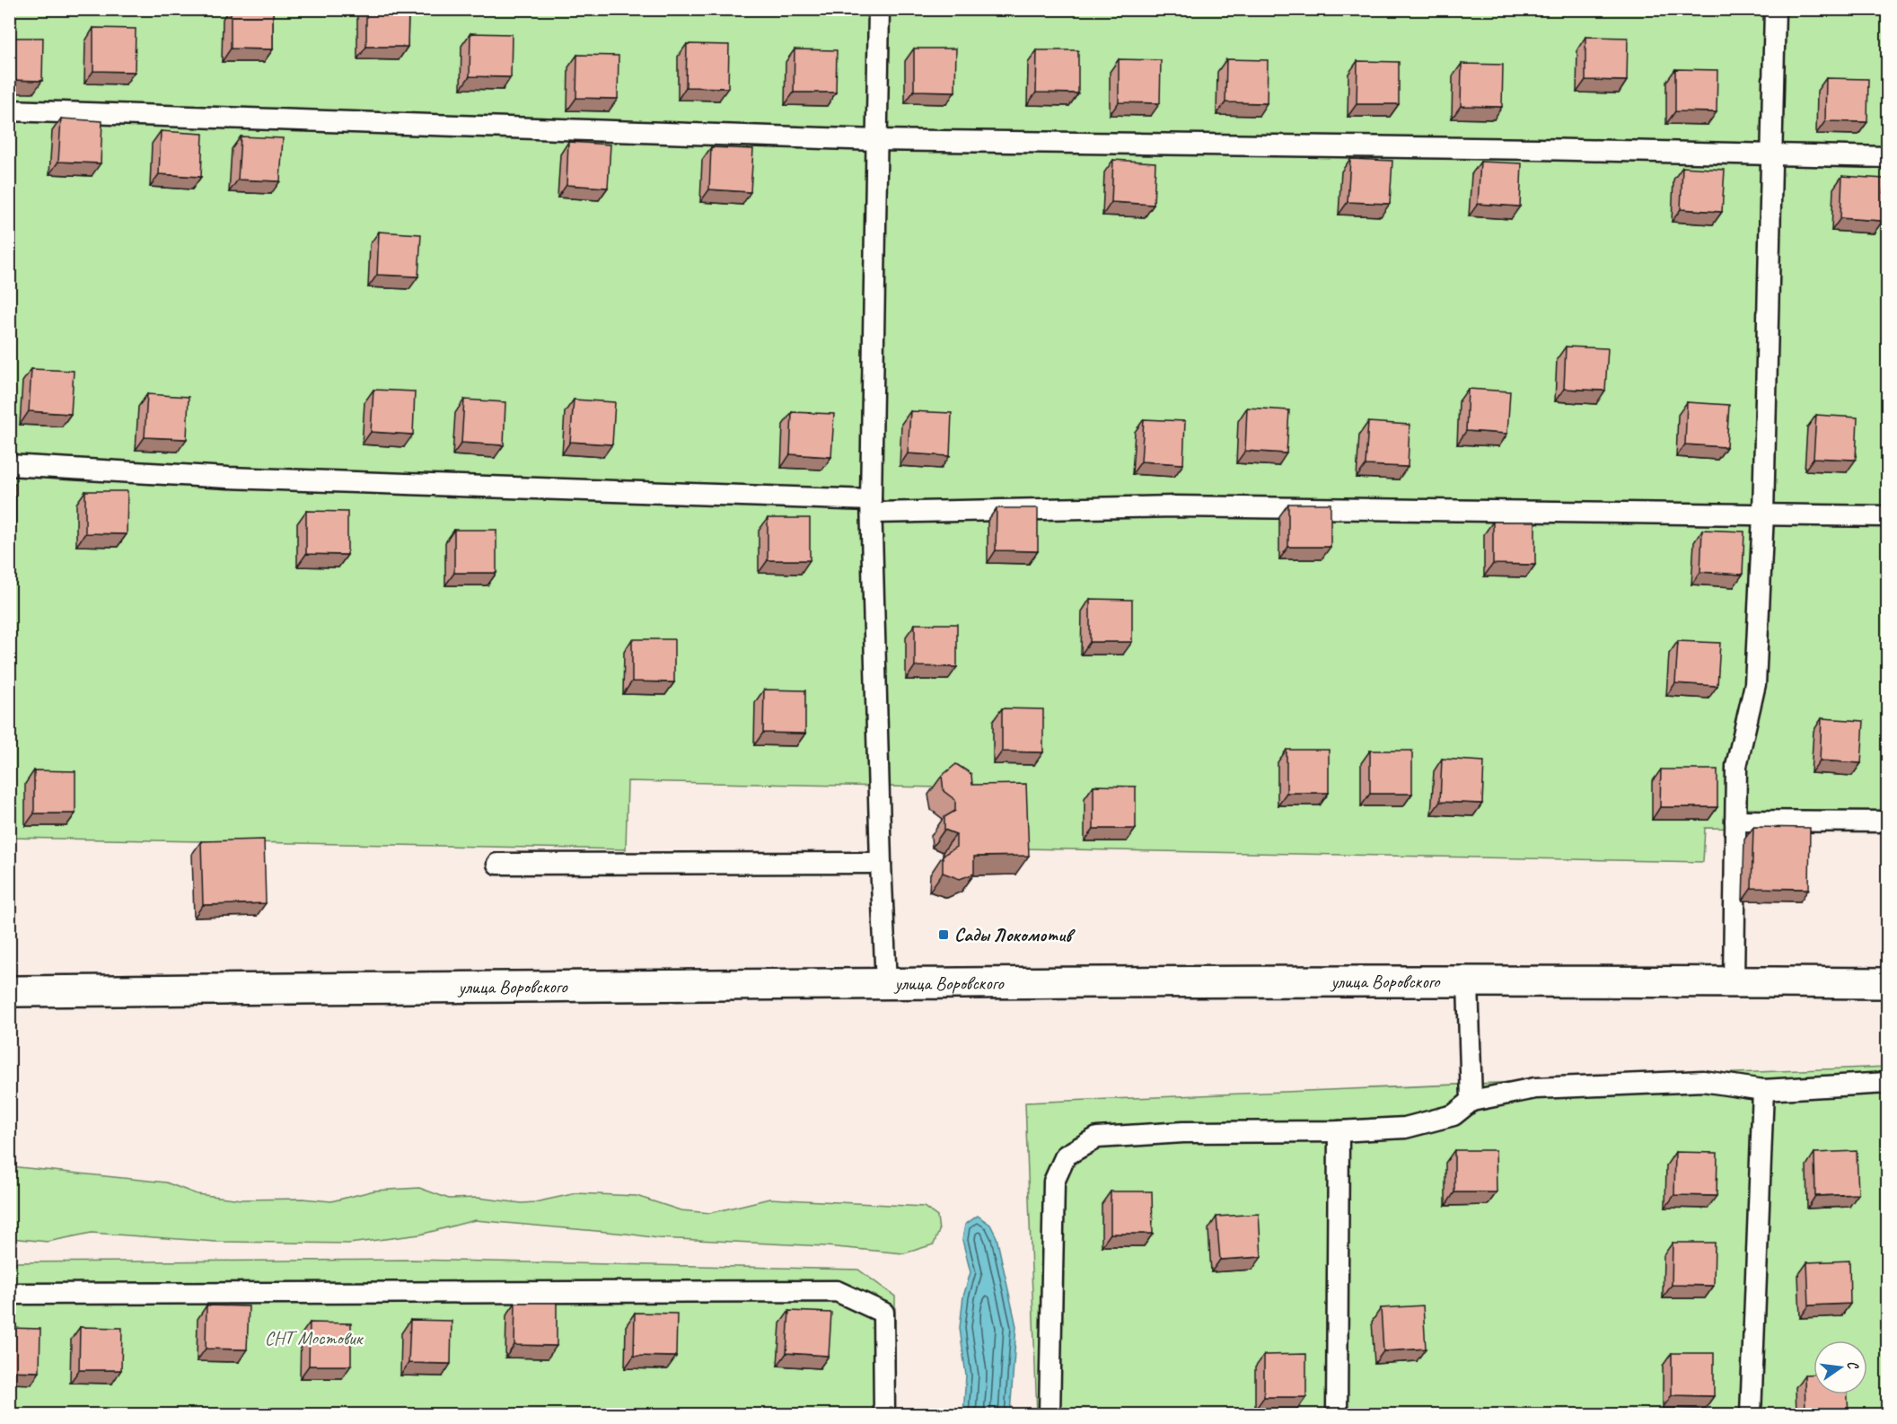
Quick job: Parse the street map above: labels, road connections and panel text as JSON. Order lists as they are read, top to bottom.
{
  "streets": {
    "main road": ["улица Воровского"]
  },
  "parks": ["СНТ Мостовик"],
  "places": {
    "transit": ["Сады Локомотив"]
  },
  "north": "right"
}
